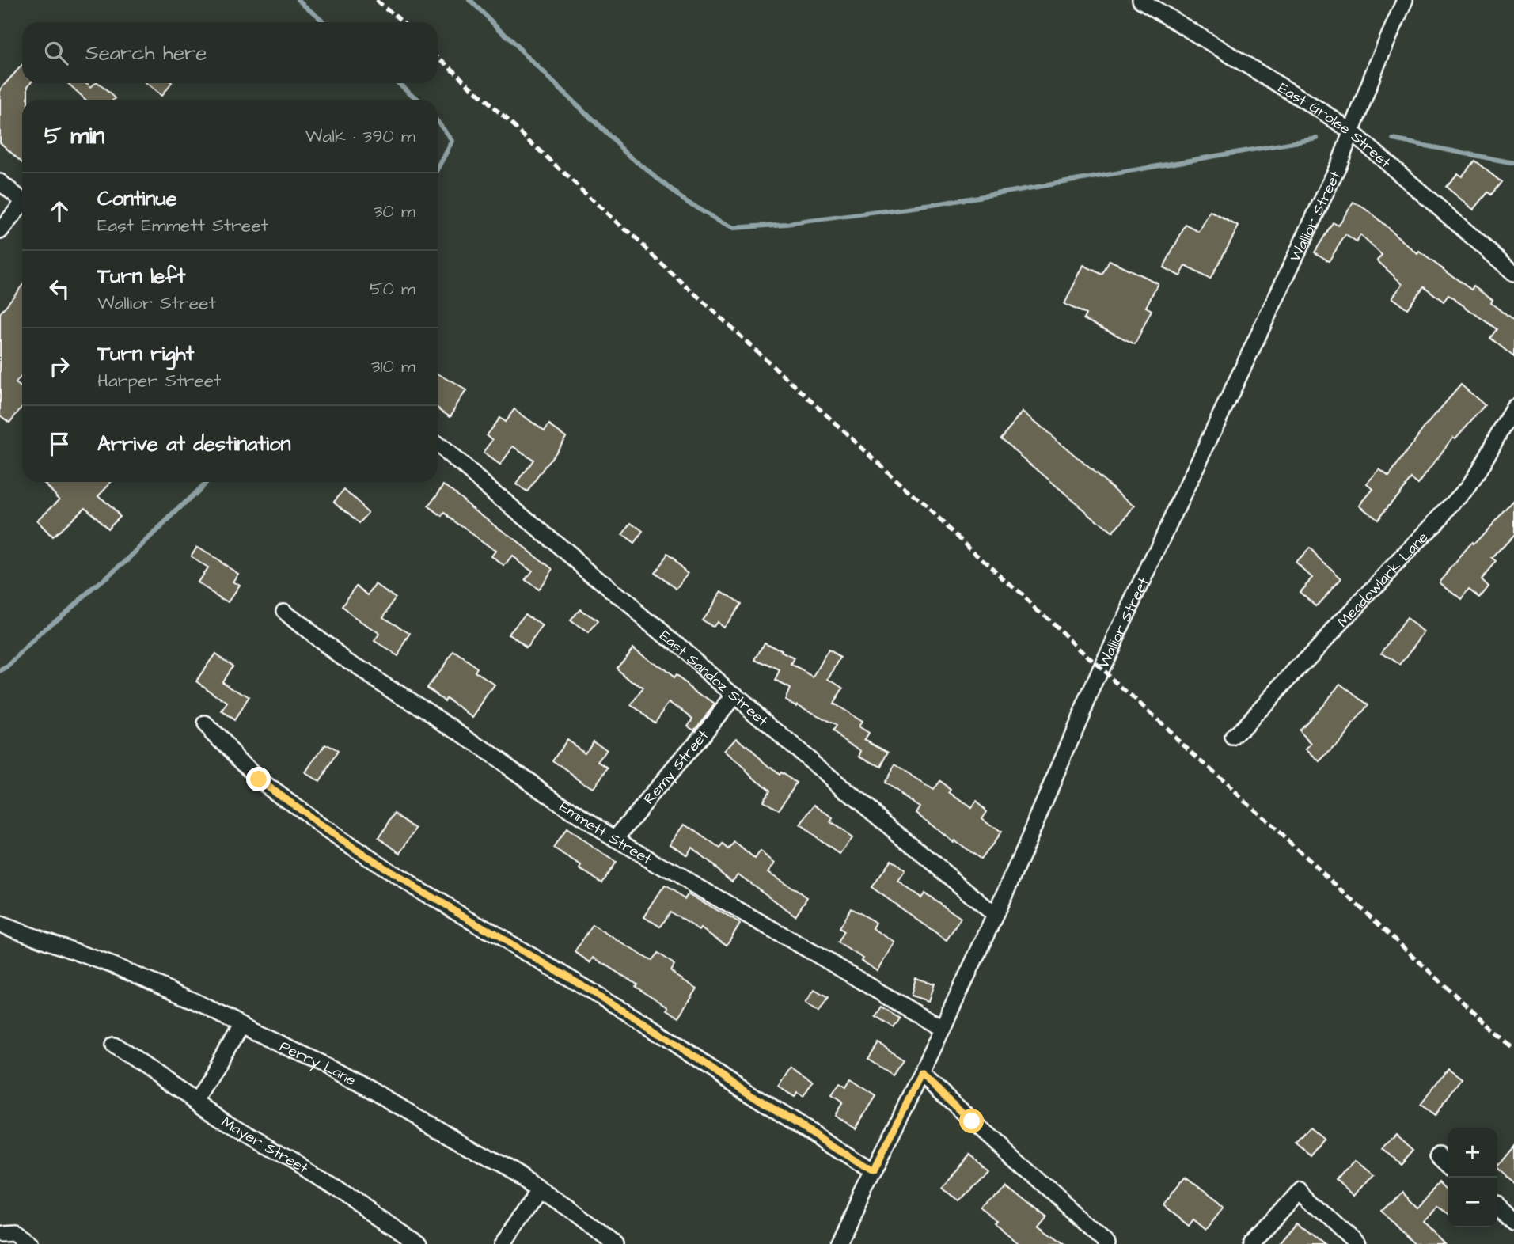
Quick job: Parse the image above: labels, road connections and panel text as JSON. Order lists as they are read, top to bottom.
{
  "streets": {
    "street": [
      "East Grolee Street",
      "Wallior Street",
      "Meadowlark Lane",
      "East Sandoz Street",
      "Remy Street",
      "Emmett Street",
      "Perry Lane",
      "Mayer Street"
    ]
  },
  "crossings": [
    ["East Grolee Street", "Wallior Street"],
    ["Wallior Street", "East Sandoz Street"],
    ["Wallior Street", "Emmett Street"],
    ["East Sandoz Street", "Remy Street"],
    ["Remy Street", "Emmett Street"]
  ],
  "page": {
    "search": "Search here",
    "heading": ["5 min", "Walk · 390 m"],
    "list": [
      ["Continue", "East Emmett Street", "30 m"],
      ["Turn left", "Wallior Street", "50 m"],
      ["Turn right", "Harper Street", "310 m"],
      "Arrive at destination"
    ],
    "map_buttons": ["+", "−"]
  }
}
